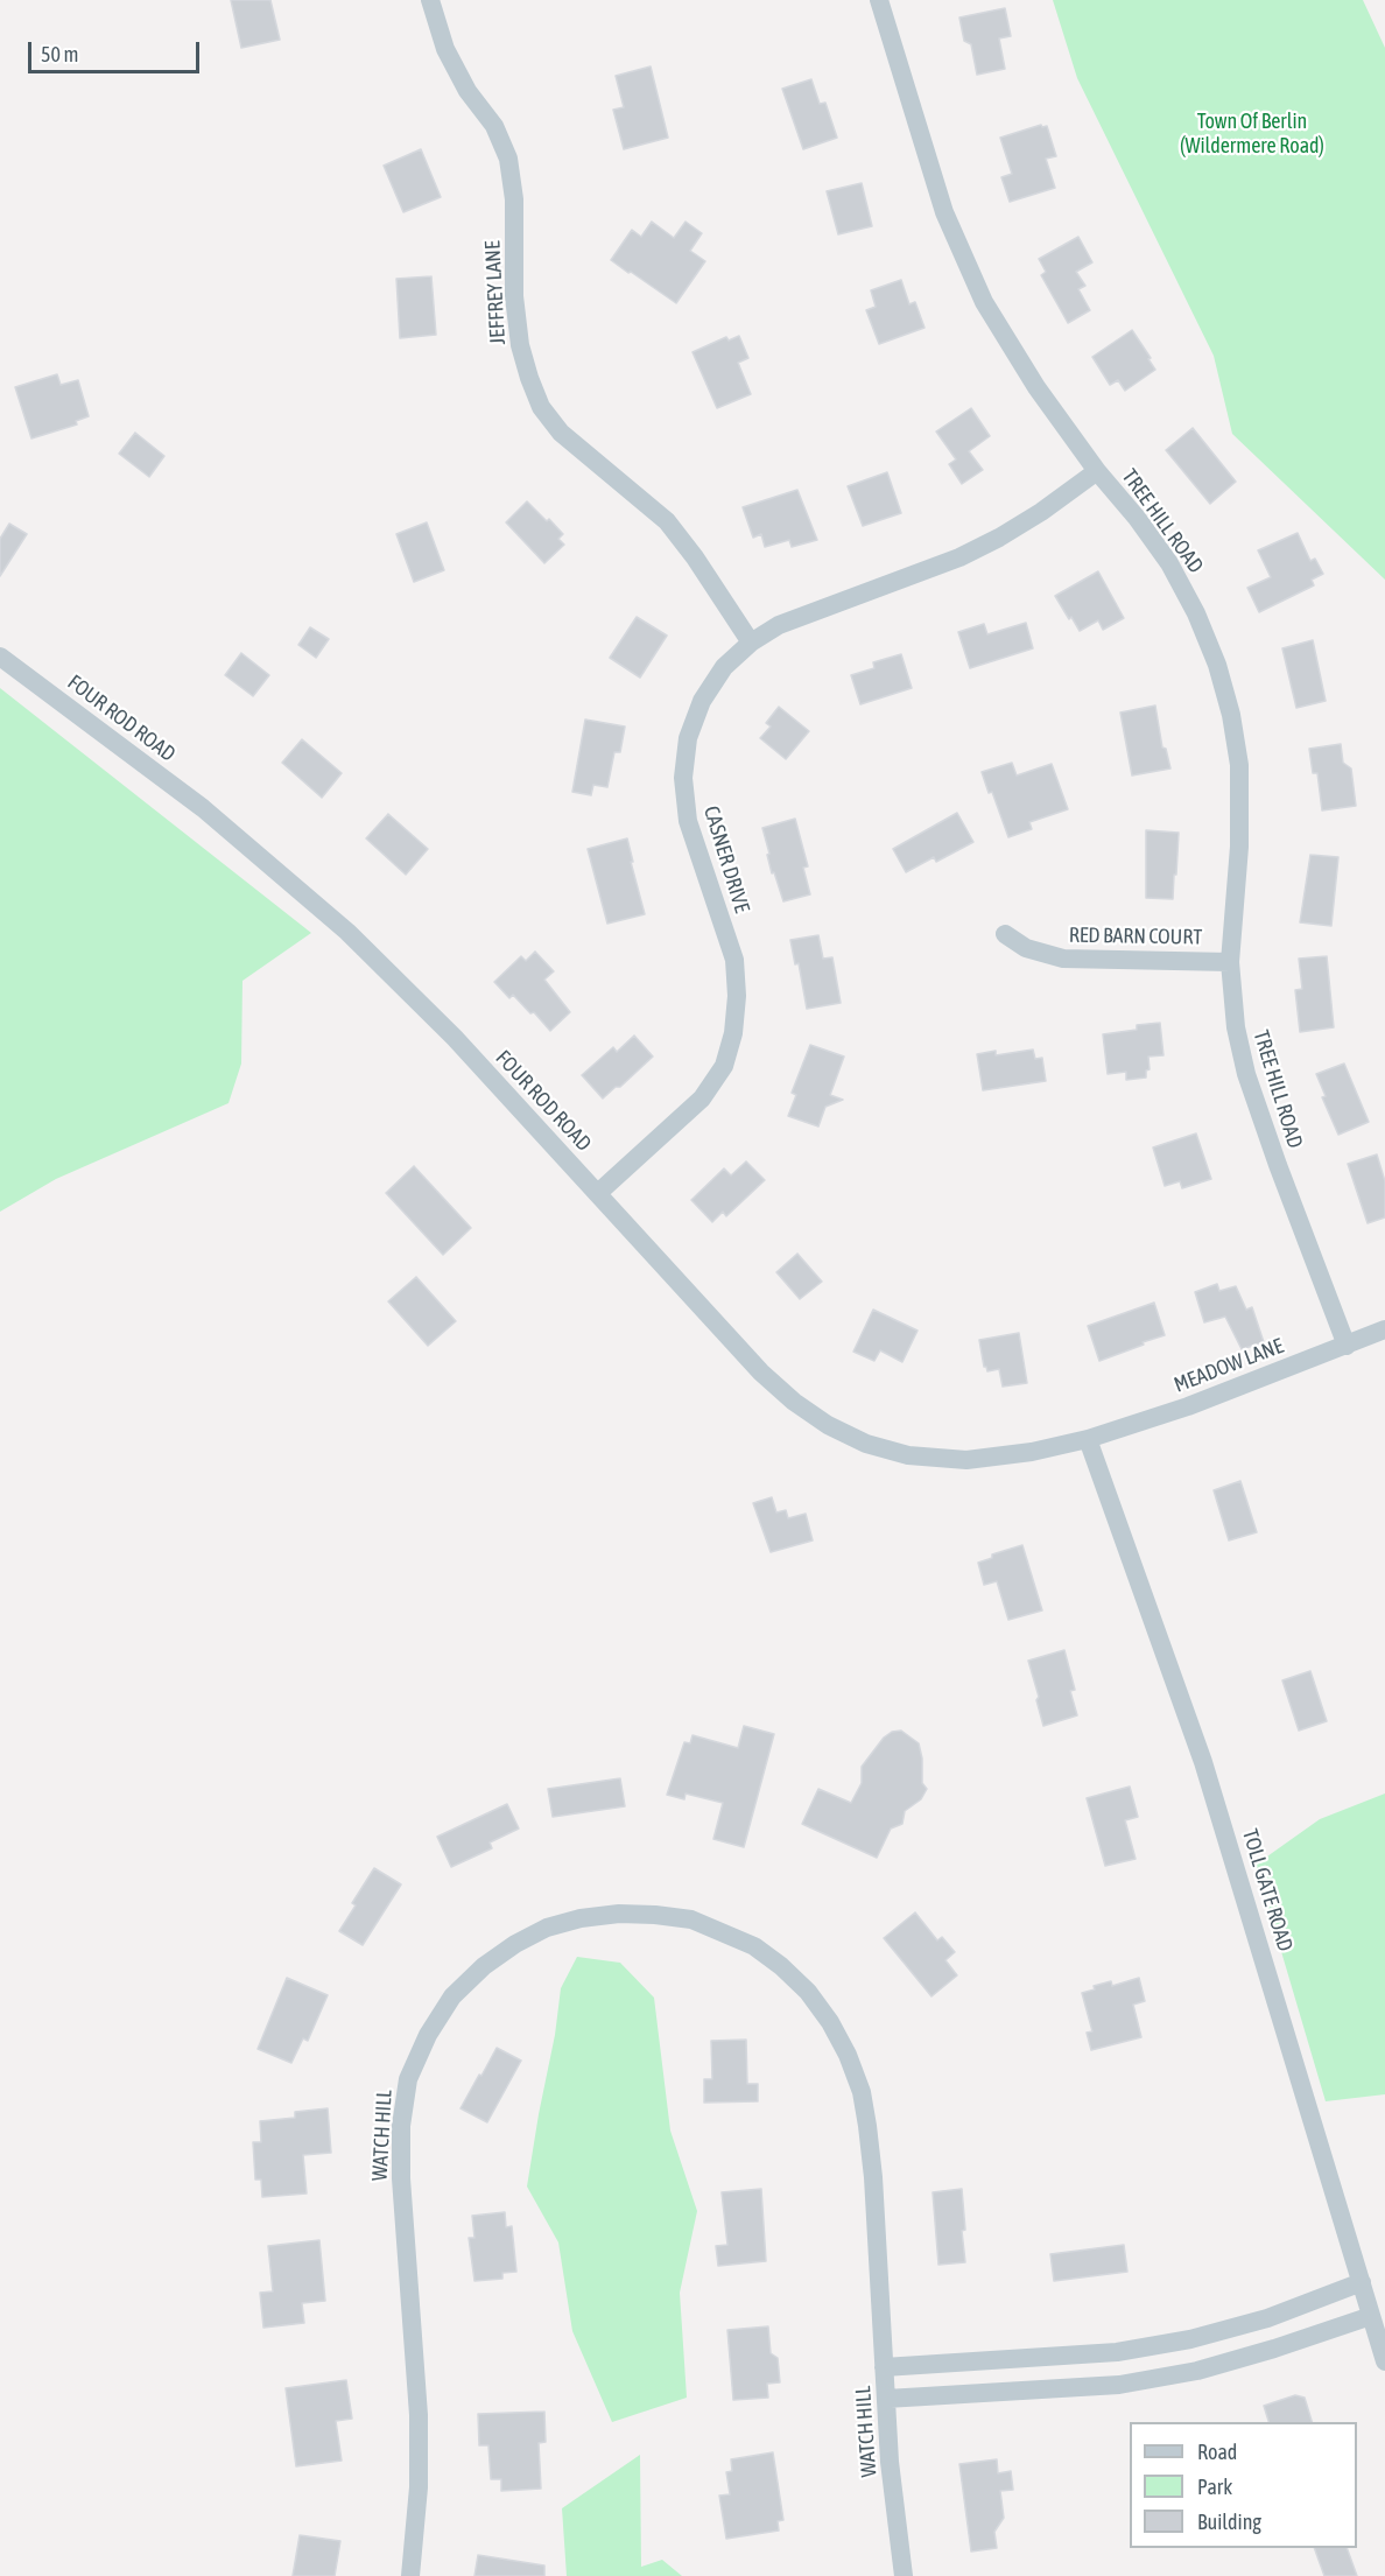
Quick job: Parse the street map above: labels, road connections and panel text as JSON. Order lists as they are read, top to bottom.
{
  "streets": {
    "street": [
      "JEFFREY LANE",
      "TREE HILL ROAD",
      "FOUR ROD ROAD",
      "CASNER DRIVE",
      "RED BARN COURT",
      "MEADOW LANE",
      "TOLL GATE ROAD",
      "WATCH HILL"
    ]
  },
  "crossings": [
    ["JEFFREY LANE", "CASNER DRIVE"],
    ["TREE HILL ROAD", "CASNER DRIVE"],
    ["TREE HILL ROAD", "RED BARN COURT"],
    ["TREE HILL ROAD", "MEADOW LANE"],
    ["FOUR ROD ROAD", "CASNER DRIVE"],
    ["FOUR ROD ROAD", "MEADOW LANE"],
    ["FOUR ROD ROAD", "TOLL GATE ROAD"],
    ["MEADOW LANE", "TOLL GATE ROAD"]
  ],
  "parks": ["Town Of Berlin (Wildermere Road)"],
  "legend": ["Road", "Park", "Building"],
  "scale_bar": "50 m"
}
